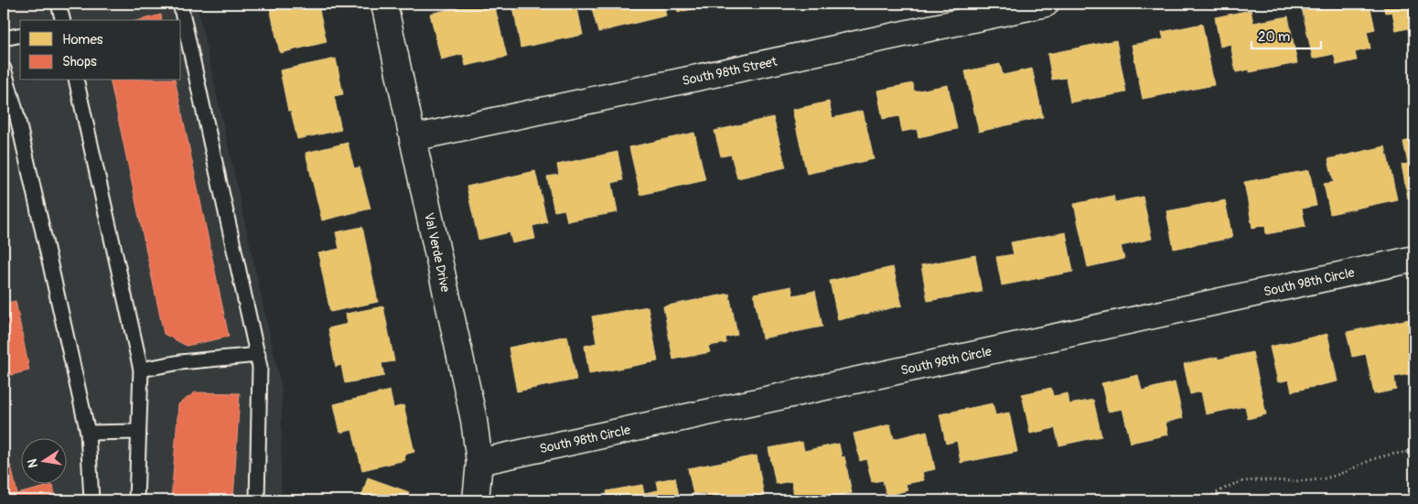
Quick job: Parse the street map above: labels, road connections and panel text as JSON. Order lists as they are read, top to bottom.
{
  "streets": {
    "street": ["South 98th Street", "Val Verde Drive", "South 98th Circle"]
  },
  "crossings": [
    ["South 98th Street", "Val Verde Drive"],
    ["Val Verde Drive", "South 98th Circle"]
  ],
  "legend": ["Homes", "Shops"],
  "scale_bar": "20 m",
  "north": "left"
}
